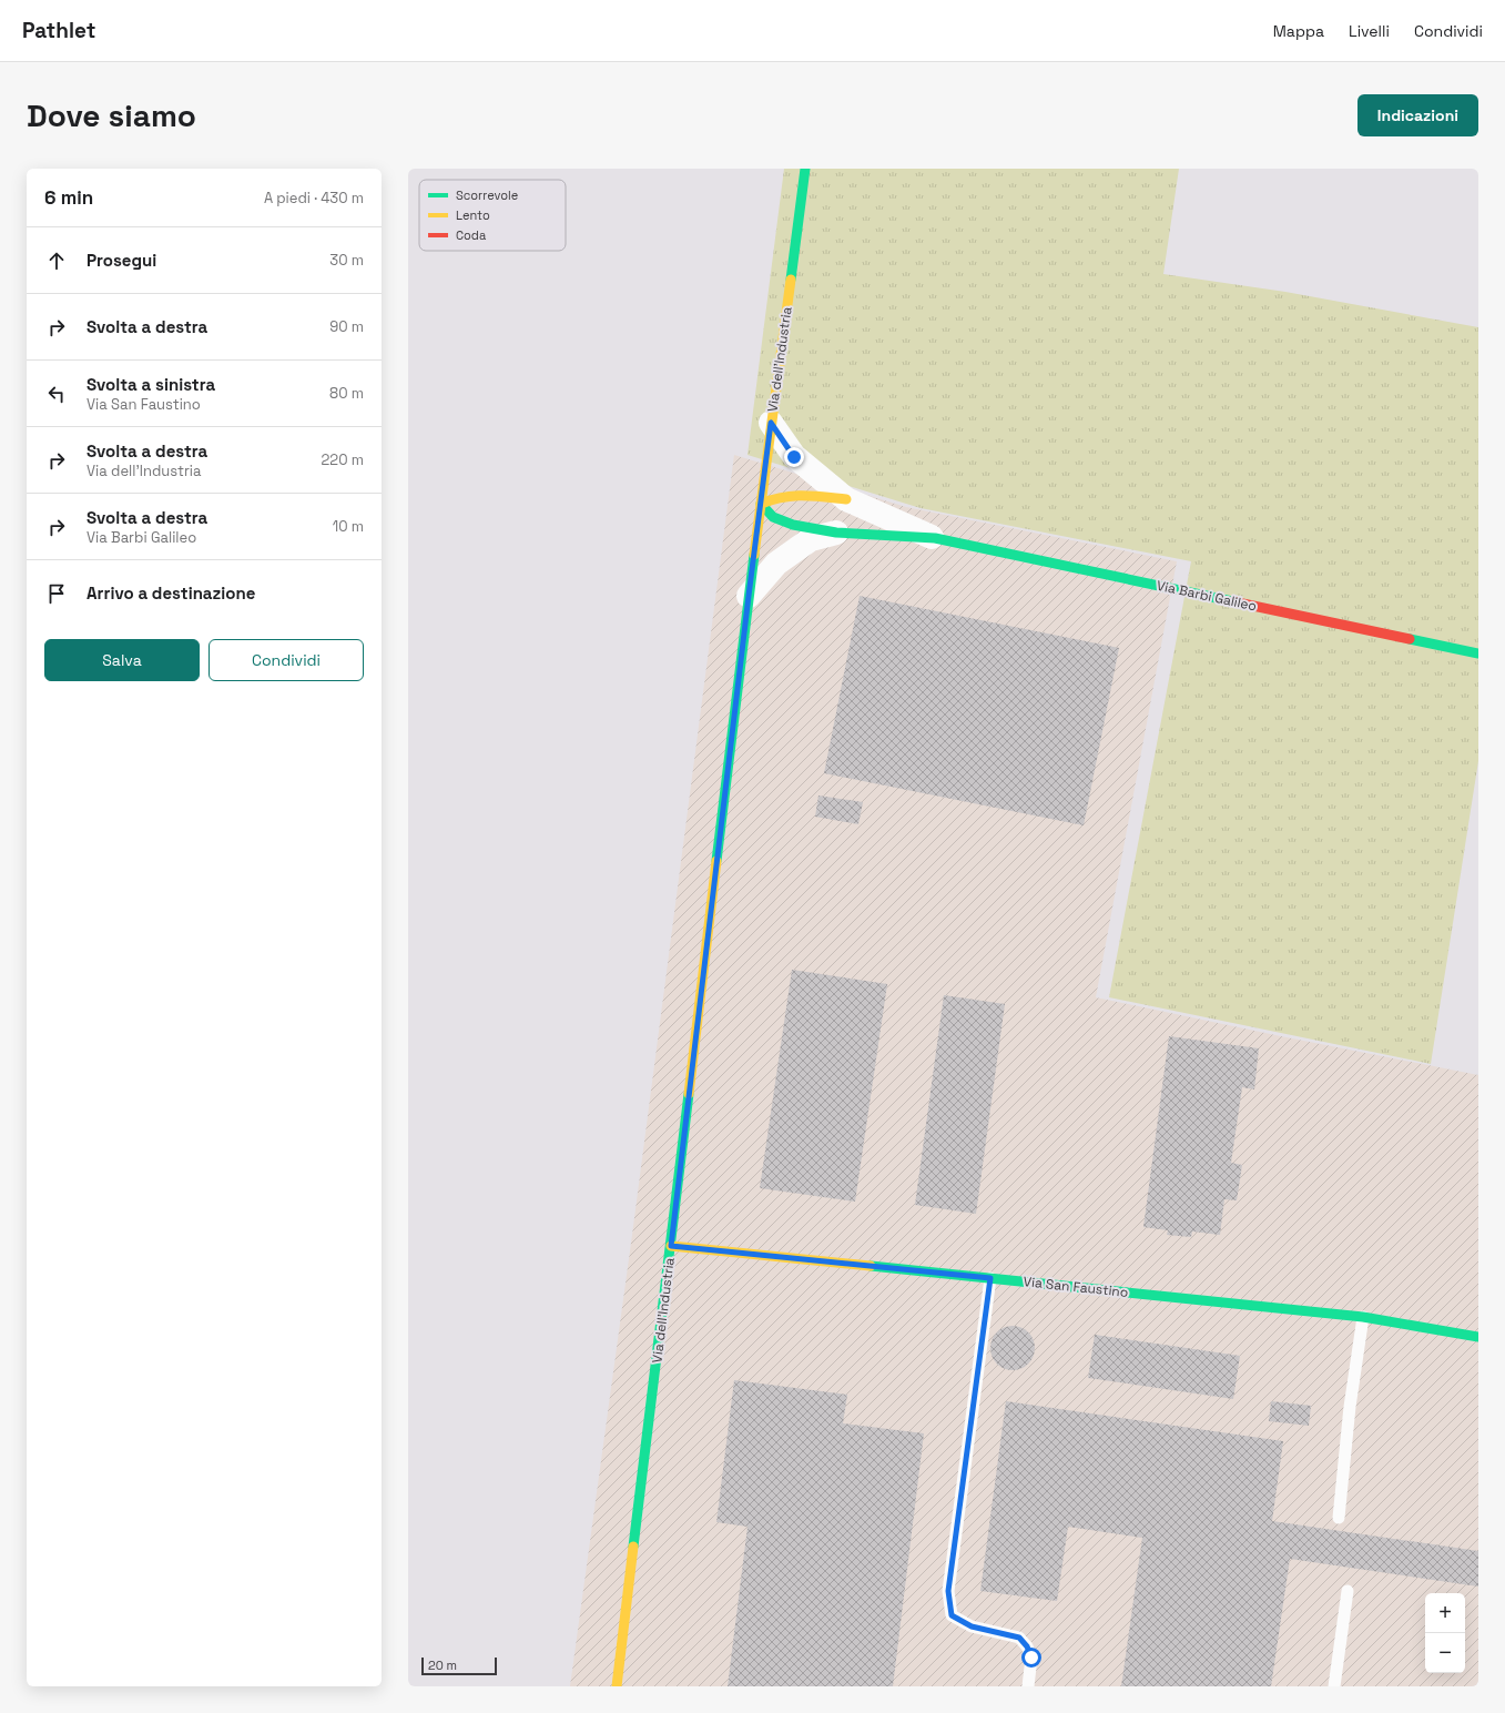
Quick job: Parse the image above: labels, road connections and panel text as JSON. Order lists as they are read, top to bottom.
{
  "streets": {
    "street": ["Via dell'Industria", "Via Barbi Galileo", "Via San Faustino"]
  },
  "crossings": [
    ["Via dell'Industria", "Via Barbi Galileo"],
    ["Via dell'Industria", "Via San Faustino"]
  ],
  "legend": ["Scorrevole", "Lento", "Coda"],
  "scale_bar": "20 m",
  "page": {
    "header": "Pathlet",
    "nav": ["Mappa", "Livelli", "Condividi"],
    "buttons": [
      "Indicazioni",
      ["Salva", "Condividi"]
    ],
    "title": "Dove siamo",
    "heading": ["6 min", "A piedi · 430 m"],
    "list": [
      ["Prosegui", "30 m"],
      ["Svolta a destra", "90 m"],
      ["Svolta a sinistra", "Via San Faustino", "80 m"],
      ["Svolta a destra", "Via dell'Industria", "220 m"],
      ["Svolta a destra", "Via Barbi Galileo", "10 m"],
      "Arrivo a destinazione"
    ],
    "map_buttons": ["+", "−"],
    "scale": "20 m"
  }
}
